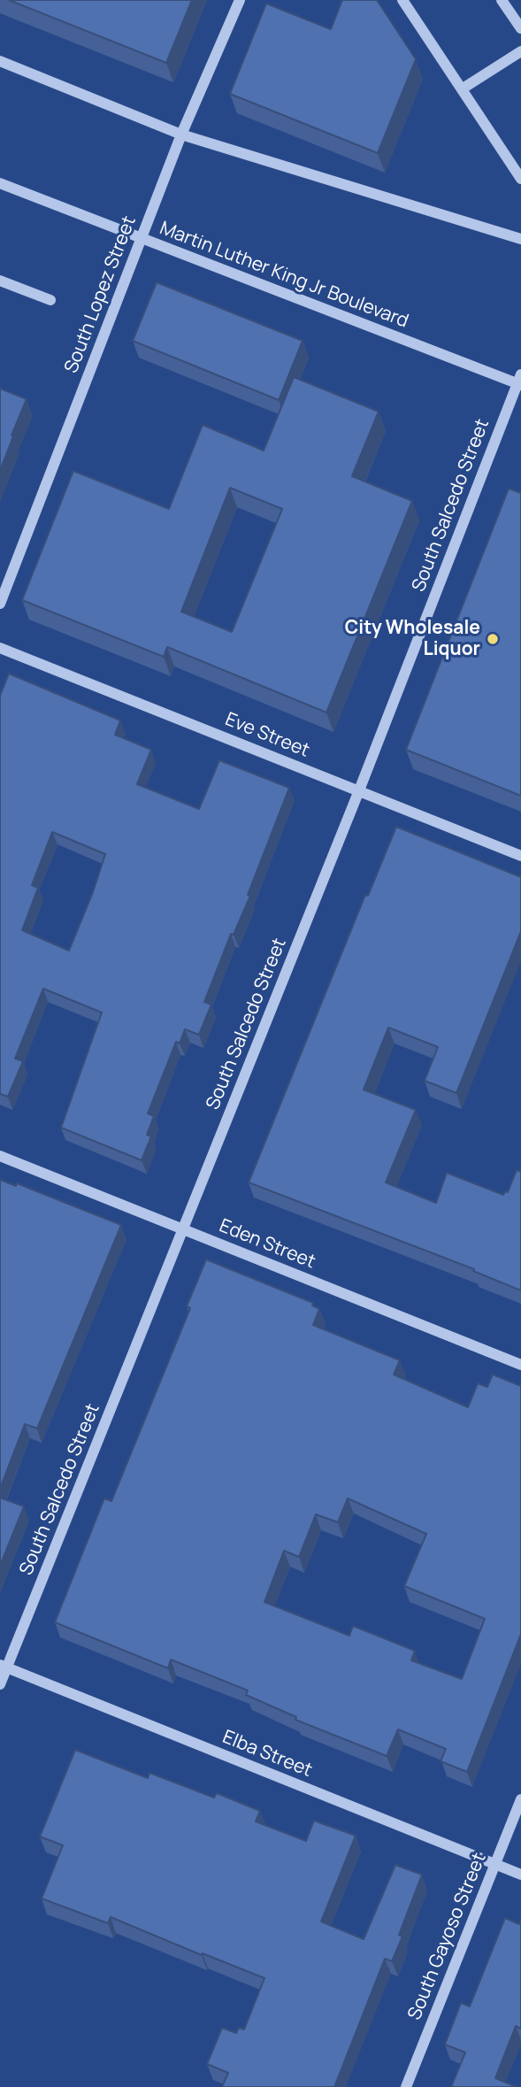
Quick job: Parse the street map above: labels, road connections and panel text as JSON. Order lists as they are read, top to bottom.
{
  "streets": {
    "street": [
      "Martin Luther King Jr Boulevard",
      "South Lopez Street",
      "South Salcedo Street",
      "Eve Street",
      "Eden Street",
      "Elba Street",
      "South Gayoso Street"
    ]
  },
  "crossings": [
    ["Martin Luther King Jr Boulevard", "South Lopez Street"],
    ["Martin Luther King Jr Boulevard", "South Salcedo Street"],
    ["South Salcedo Street", "Eve Street"],
    ["South Salcedo Street", "Eden Street"],
    ["South Salcedo Street", "Elba Street"],
    ["Elba Street", "South Gayoso Street"]
  ],
  "places": ["City Wholesale Liquor"]
}
